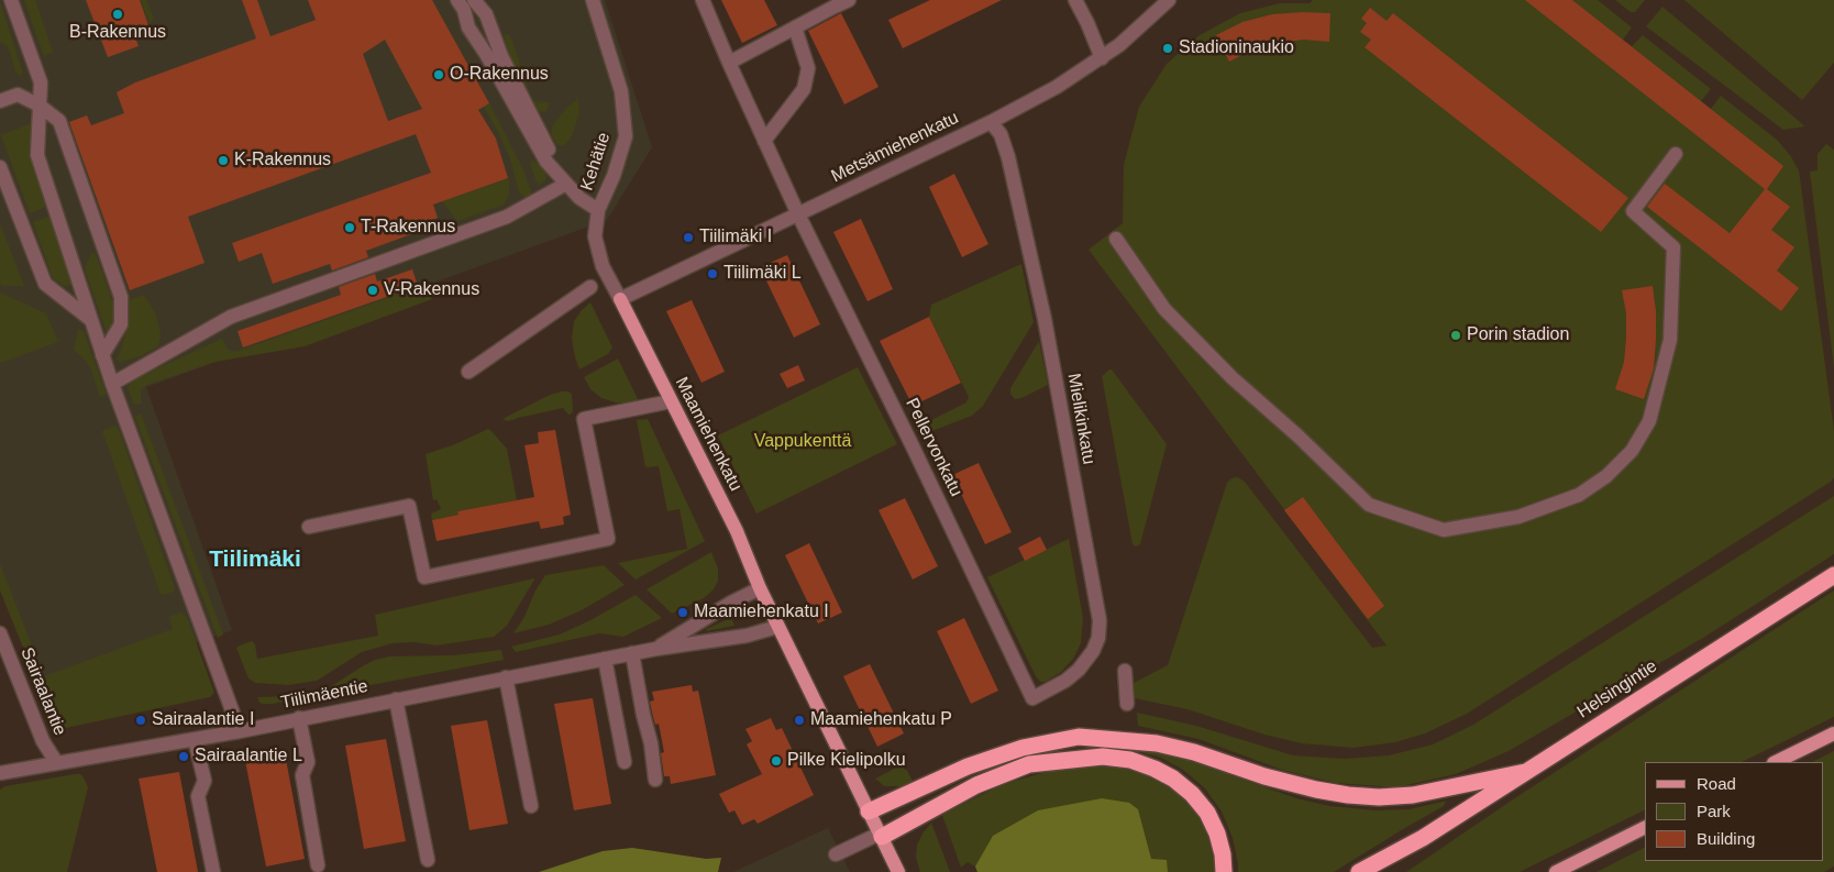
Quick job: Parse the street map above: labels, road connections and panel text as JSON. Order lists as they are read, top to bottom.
{
  "streets": {
    "highway": ["Helsingintie"],
    "main road": ["Maamiehenkatu"],
    "street": [
      "Metsämiehenkatu",
      "Kehätie",
      "Mielikinkatu",
      "Pellervonkatu",
      "Sairaalantie",
      "Tiilimäentie"
    ]
  },
  "crossings": [
    ["Metsämiehenkatu", "Kehätie"],
    ["Metsämiehenkatu", "Mielikinkatu"],
    ["Metsämiehenkatu", "Maamiehenkatu"],
    ["Metsämiehenkatu", "Pellervonkatu"],
    ["Kehätie", "Maamiehenkatu"],
    ["Mielikinkatu", "Pellervonkatu"],
    ["Maamiehenkatu", "Tiilimäentie"],
    ["Sairaalantie", "Tiilimäentie"]
  ],
  "districts": ["Tiilimäki"],
  "parks": ["Vappukenttä"],
  "places": [
    "B-Rakennus",
    "Stadioninaukio",
    "O-Rakennus",
    "K-Rakennus",
    "T-Rakennus",
    "Tiilimäki I",
    "Tiilimäki L",
    "V-Rakennus",
    "Porin stadion",
    "Maamiehenkatu I",
    "Sairaalantie I",
    "Maamiehenkatu P",
    "Sairaalantie L",
    "Pilke Kielipolku"
  ],
  "legend": ["Road", "Park", "Building"]
}
